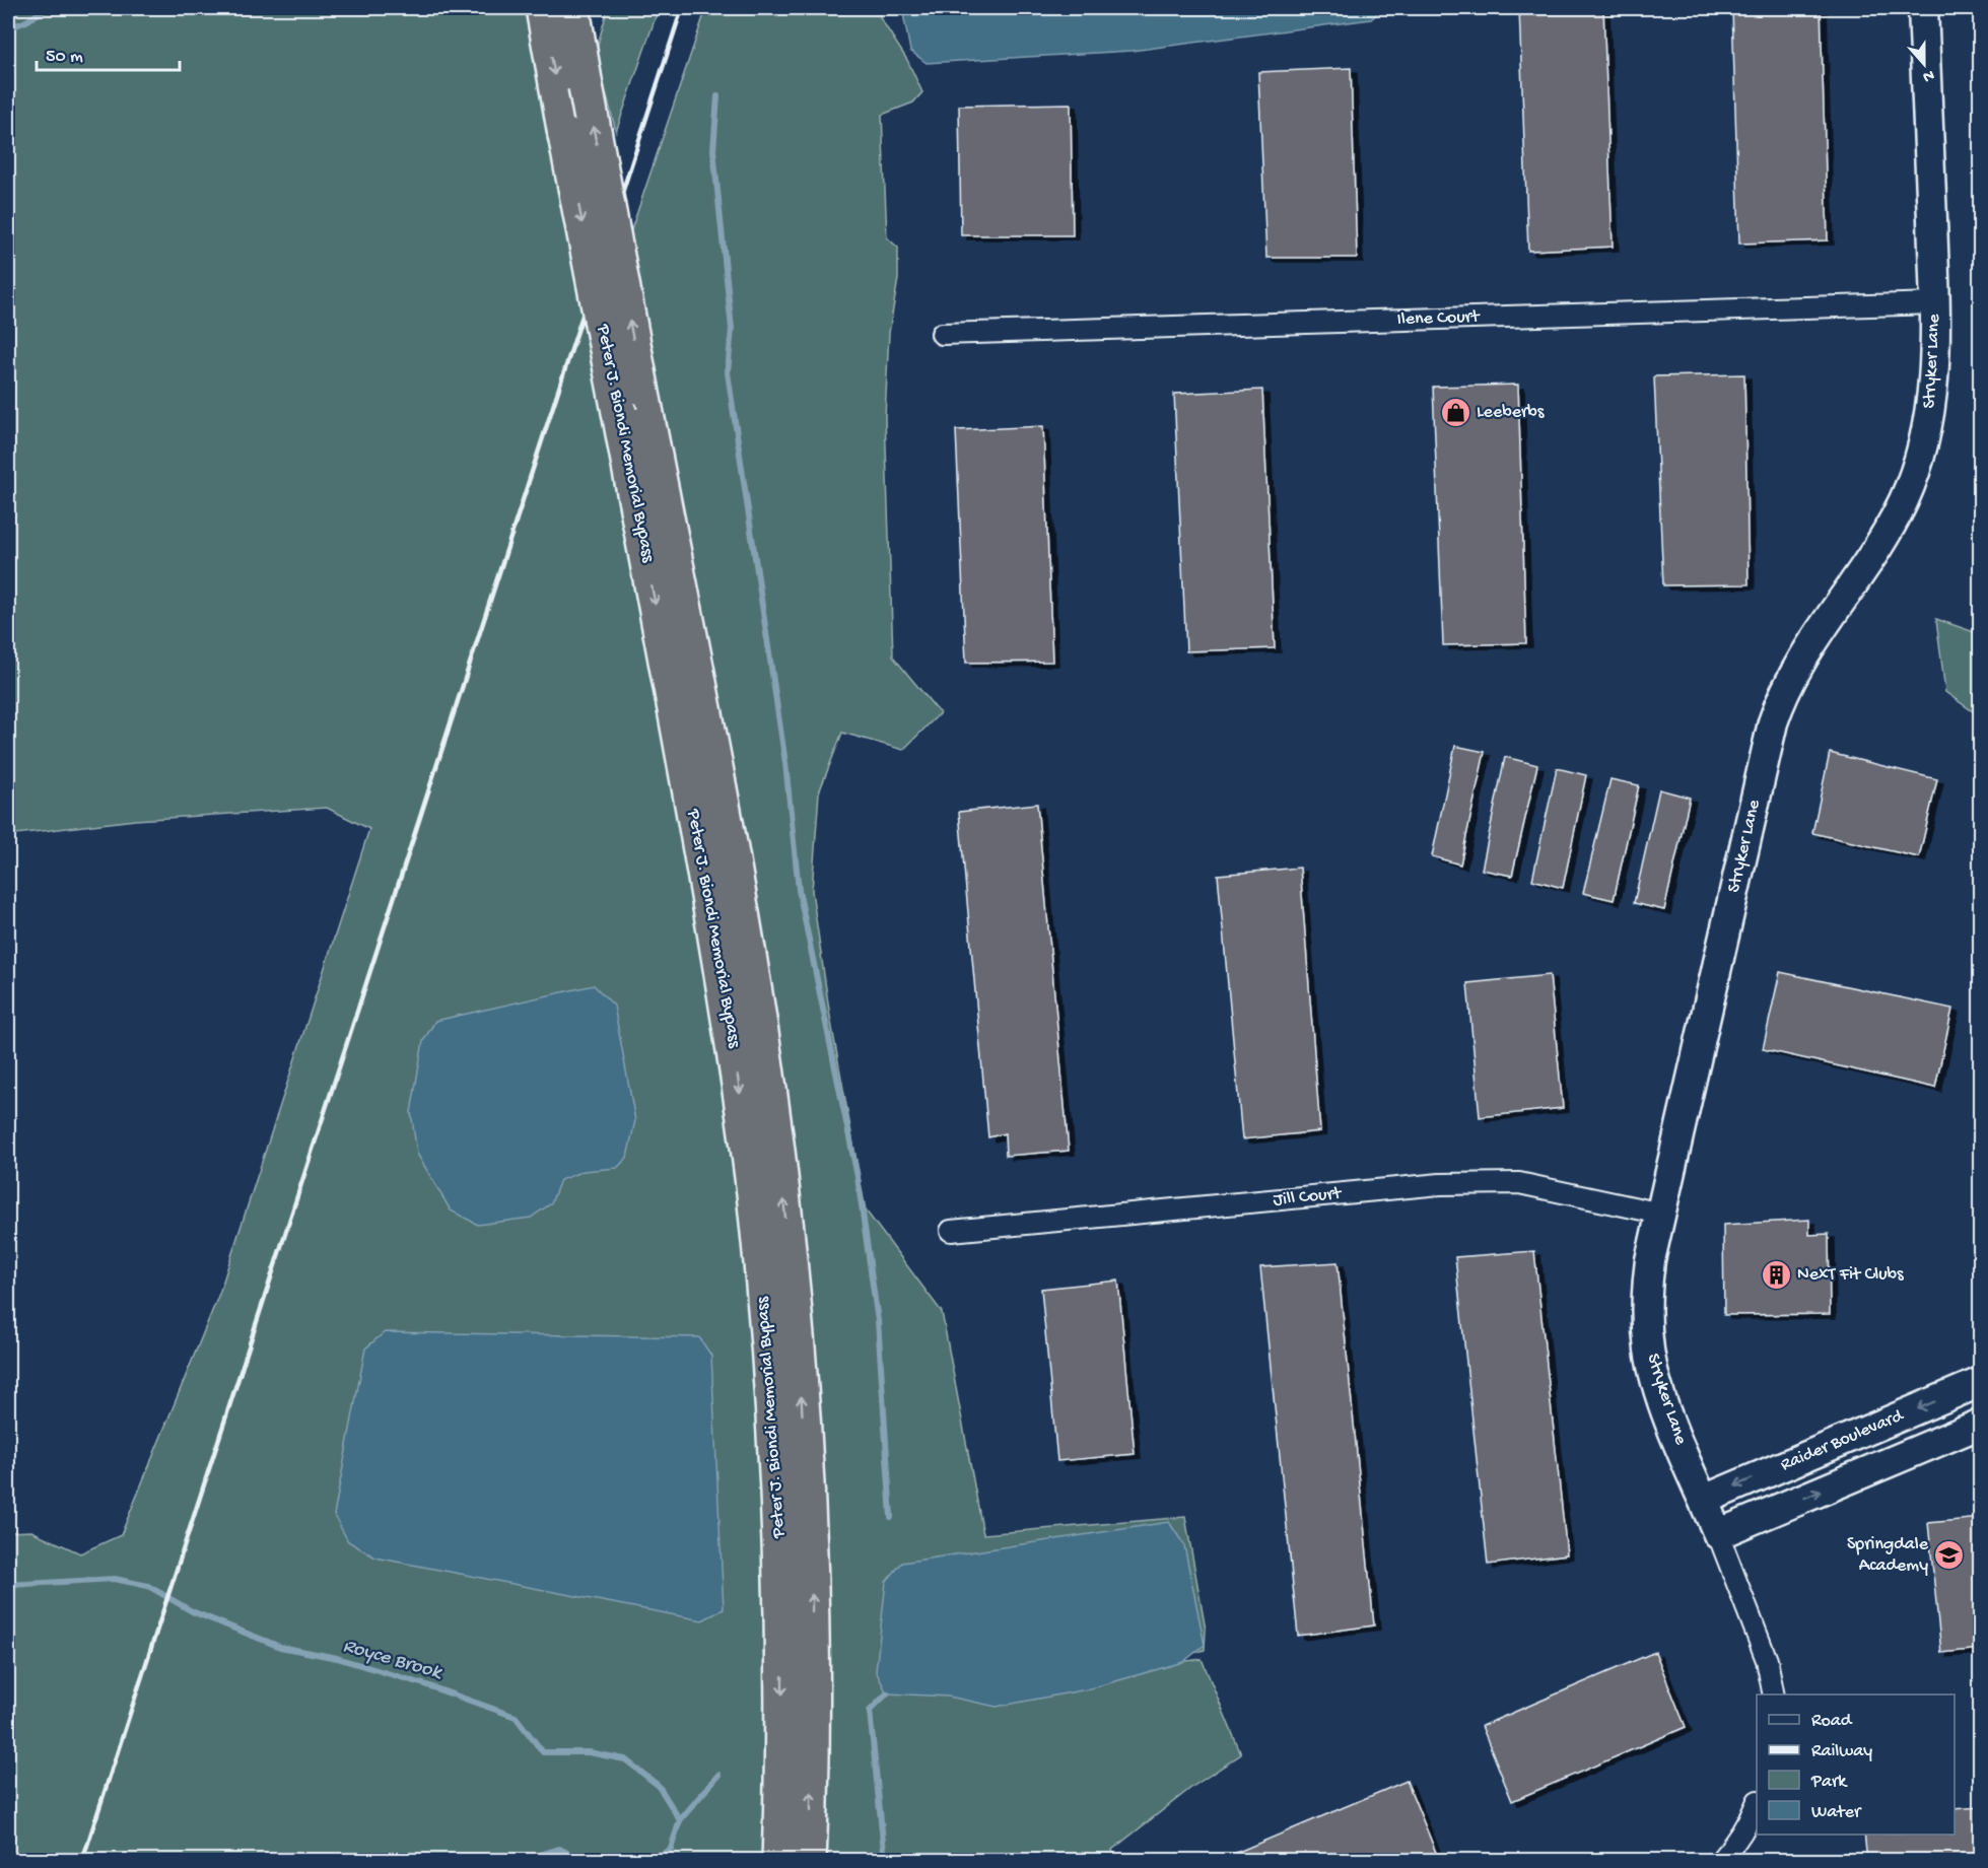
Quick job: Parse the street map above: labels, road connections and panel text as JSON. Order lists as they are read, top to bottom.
{
  "streets": {
    "highway": ["Peter J. Biondi Memorial Bypass"],
    "street": [
      "Ilene Court",
      "Stryker Lane",
      "Jill Court",
      "Raider Boulevard"
    ]
  },
  "crossings": [
    ["Ilene Court", "Stryker Lane"],
    ["Stryker Lane", "Jill Court"],
    ["Stryker Lane", "Raider Boulevard"]
  ],
  "water": ["Royce Brook"],
  "places": {
    "shop": ["Leeberbs"],
    "building": ["NexT Fit Clubs"],
    "school or university": ["Springdale Academy"]
  },
  "legend": [
    "Road",
    "Railway",
    "Park",
    "Water"
  ],
  "scale_bar": "50 m",
  "north": "bottom"
}
